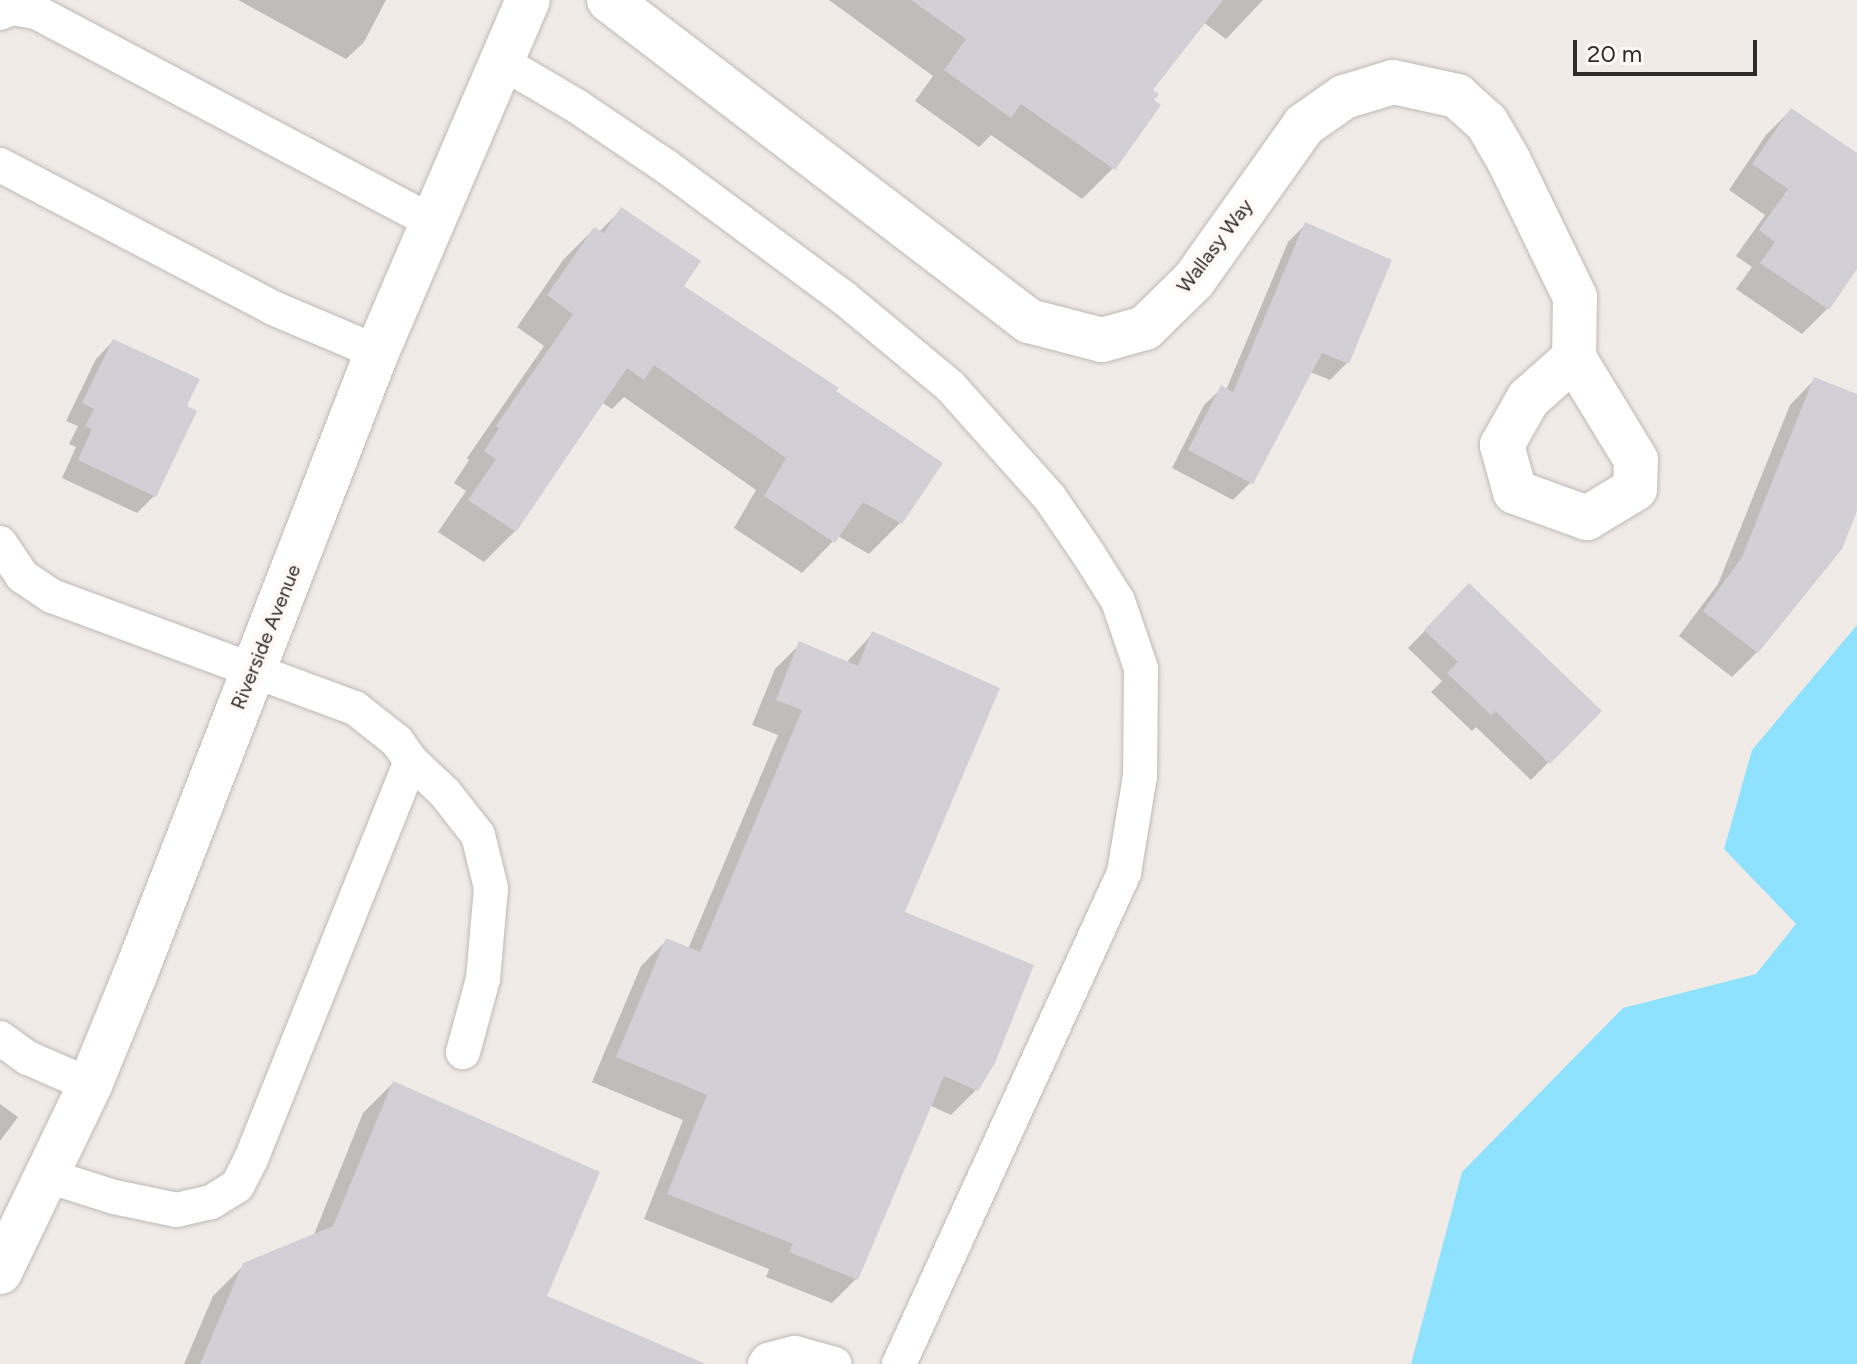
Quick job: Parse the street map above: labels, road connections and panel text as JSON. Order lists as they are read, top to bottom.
{
  "streets": {
    "street": ["Wallasy Way", "Riverside Avenue"]
  },
  "scale_bar": "20 m"
}
